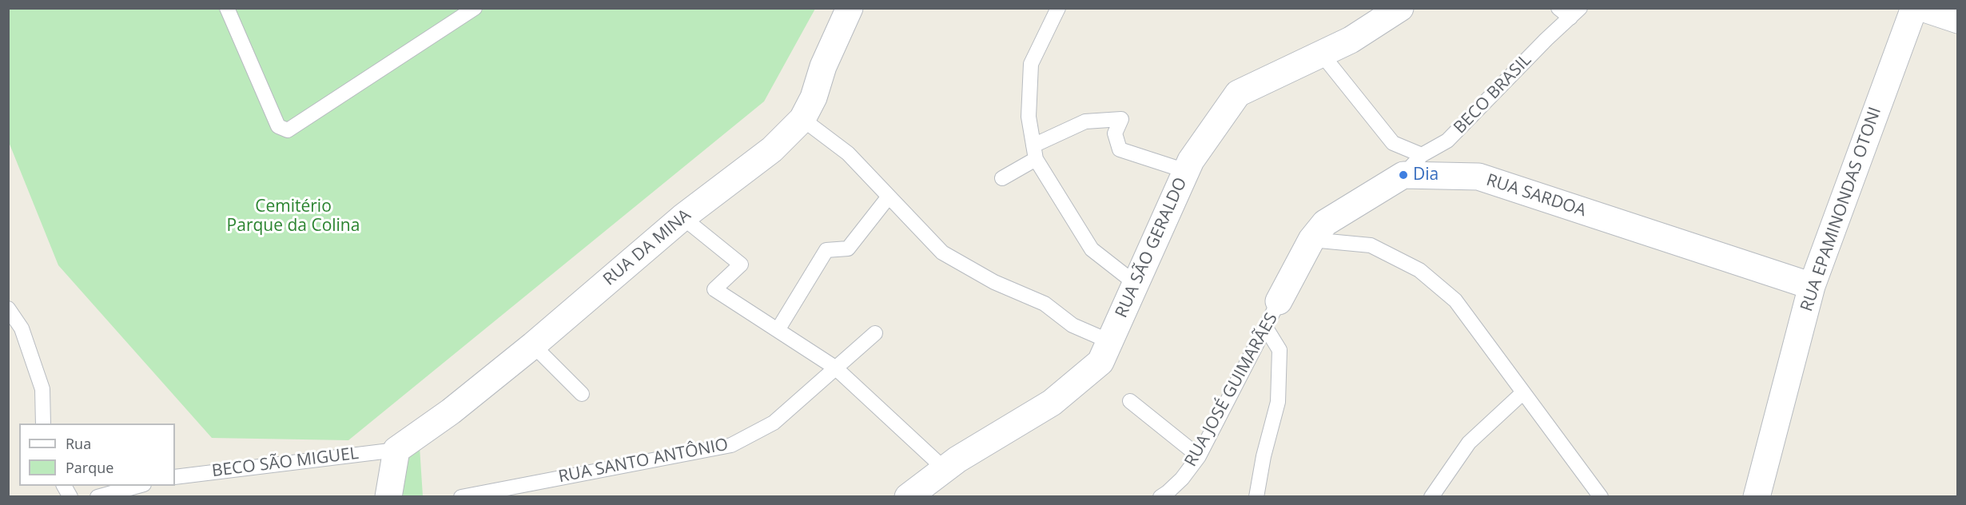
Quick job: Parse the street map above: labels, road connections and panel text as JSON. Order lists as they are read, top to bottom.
{
  "streets": {
    "street": [
      "RUA SARDOA",
      "RUA EPAMINONDAS OTONI",
      "RUA DA MINA",
      "RUA SÃO GERALDO"
    ],
    "lane": [
      "BECO BRASIL",
      "RUA JOSÉ GUIMARÃES",
      "RUA SANTO ANTÔNIO",
      "BECO SÃO MIGUEL"
    ]
  },
  "crossings": [
    ["BECO BRASIL", "RUA SARDOA"],
    ["RUA SARDOA", "RUA EPAMINONDAS OTONI"],
    ["RUA DA MINA", "BECO SÃO MIGUEL"]
  ],
  "parks": ["Cemitério Parque da Colina"],
  "places": ["Dia"],
  "legend": ["Rua", "Parque"]
}
